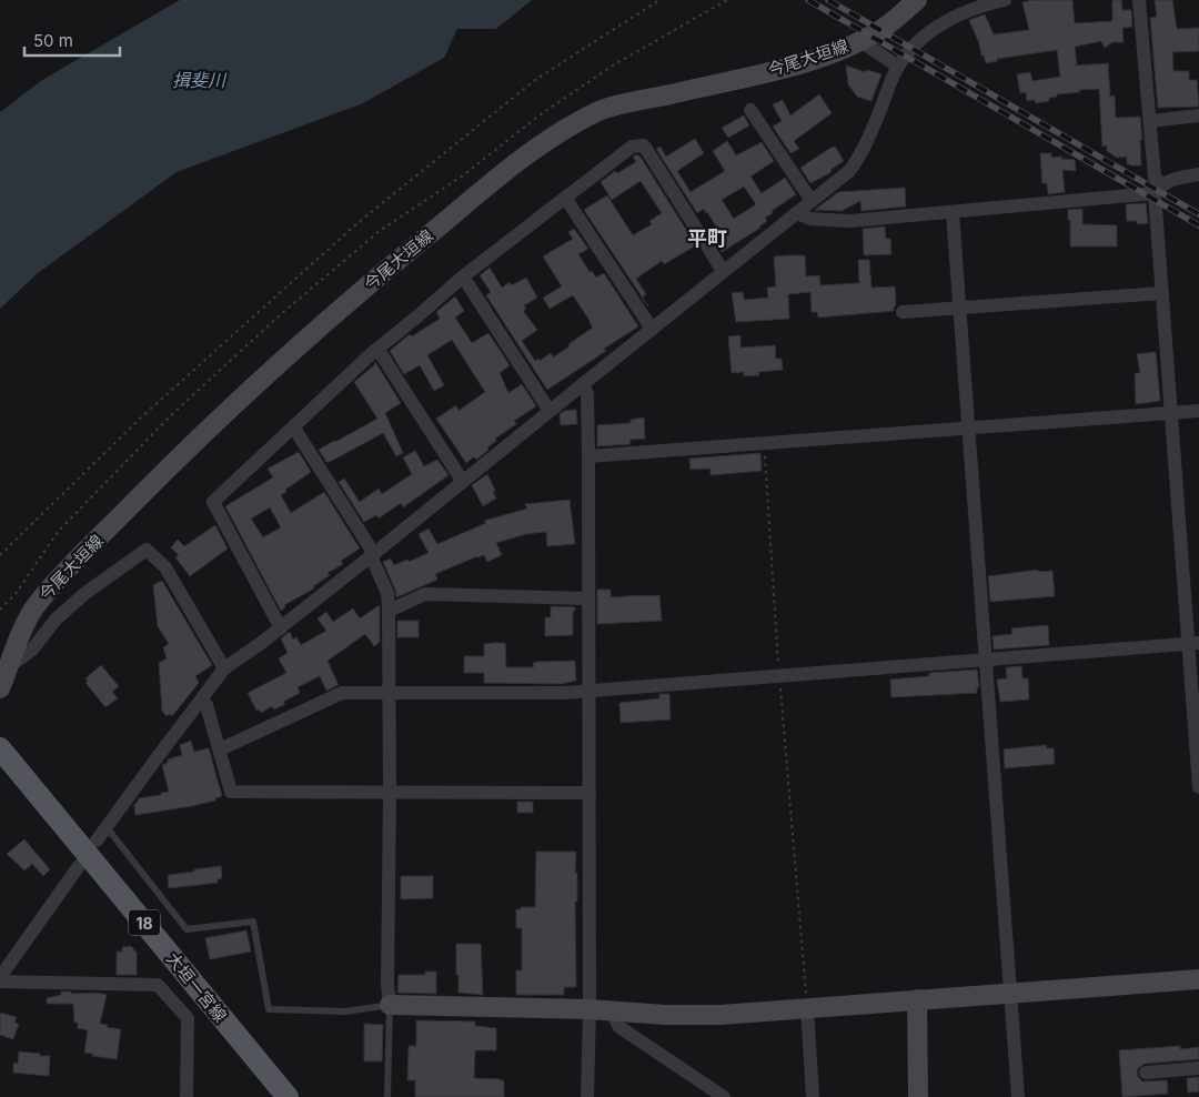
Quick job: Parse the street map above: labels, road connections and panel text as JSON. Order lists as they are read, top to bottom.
{
  "streets": {
    "main road": ["今尾大垣線", "18", "大垣一宮線"]
  },
  "districts": ["平町"],
  "water": ["揖斐川"],
  "scale_bar": "50 m"
}
